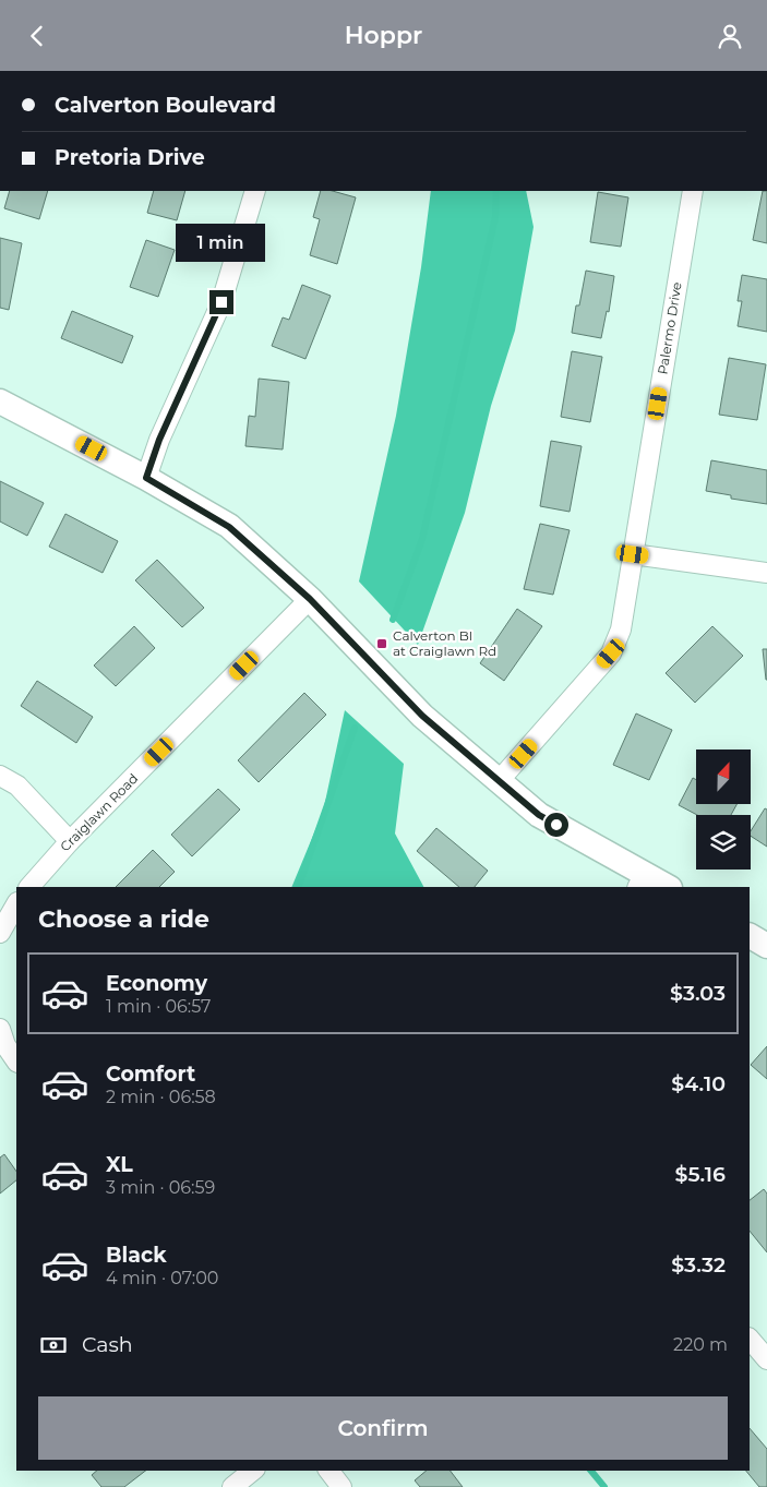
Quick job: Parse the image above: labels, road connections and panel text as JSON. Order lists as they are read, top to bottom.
{
  "streets": {
    "street": ["Palermo Drive", "Craiglawn Road"]
  },
  "places": {
    "transit": ["Calverton Bl at Craiglawn Rd"]
  },
  "north": "top",
  "page": {
    "header": "Hoppr",
    "banner": ["Calverton Boulevard", "Pretoria Drive"],
    "bubble": "1 min",
    "heading": "Choose a ride",
    "list": [
      {
        "name": "Economy",
        "note": "1 min · 06:57",
        "value": "$3.03"
      },
      {
        "name": "Comfort",
        "note": "2 min · 06:58",
        "value": "$4.10"
      },
      {
        "name": "XL",
        "note": "3 min · 06:59",
        "value": "$5.16"
      },
      {
        "name": "Black",
        "note": "4 min · 07:00",
        "value": "$3.32"
      }
    ],
    "pay": ["Cash", "220 m"],
    "buttons": "Confirm"
  }
}
